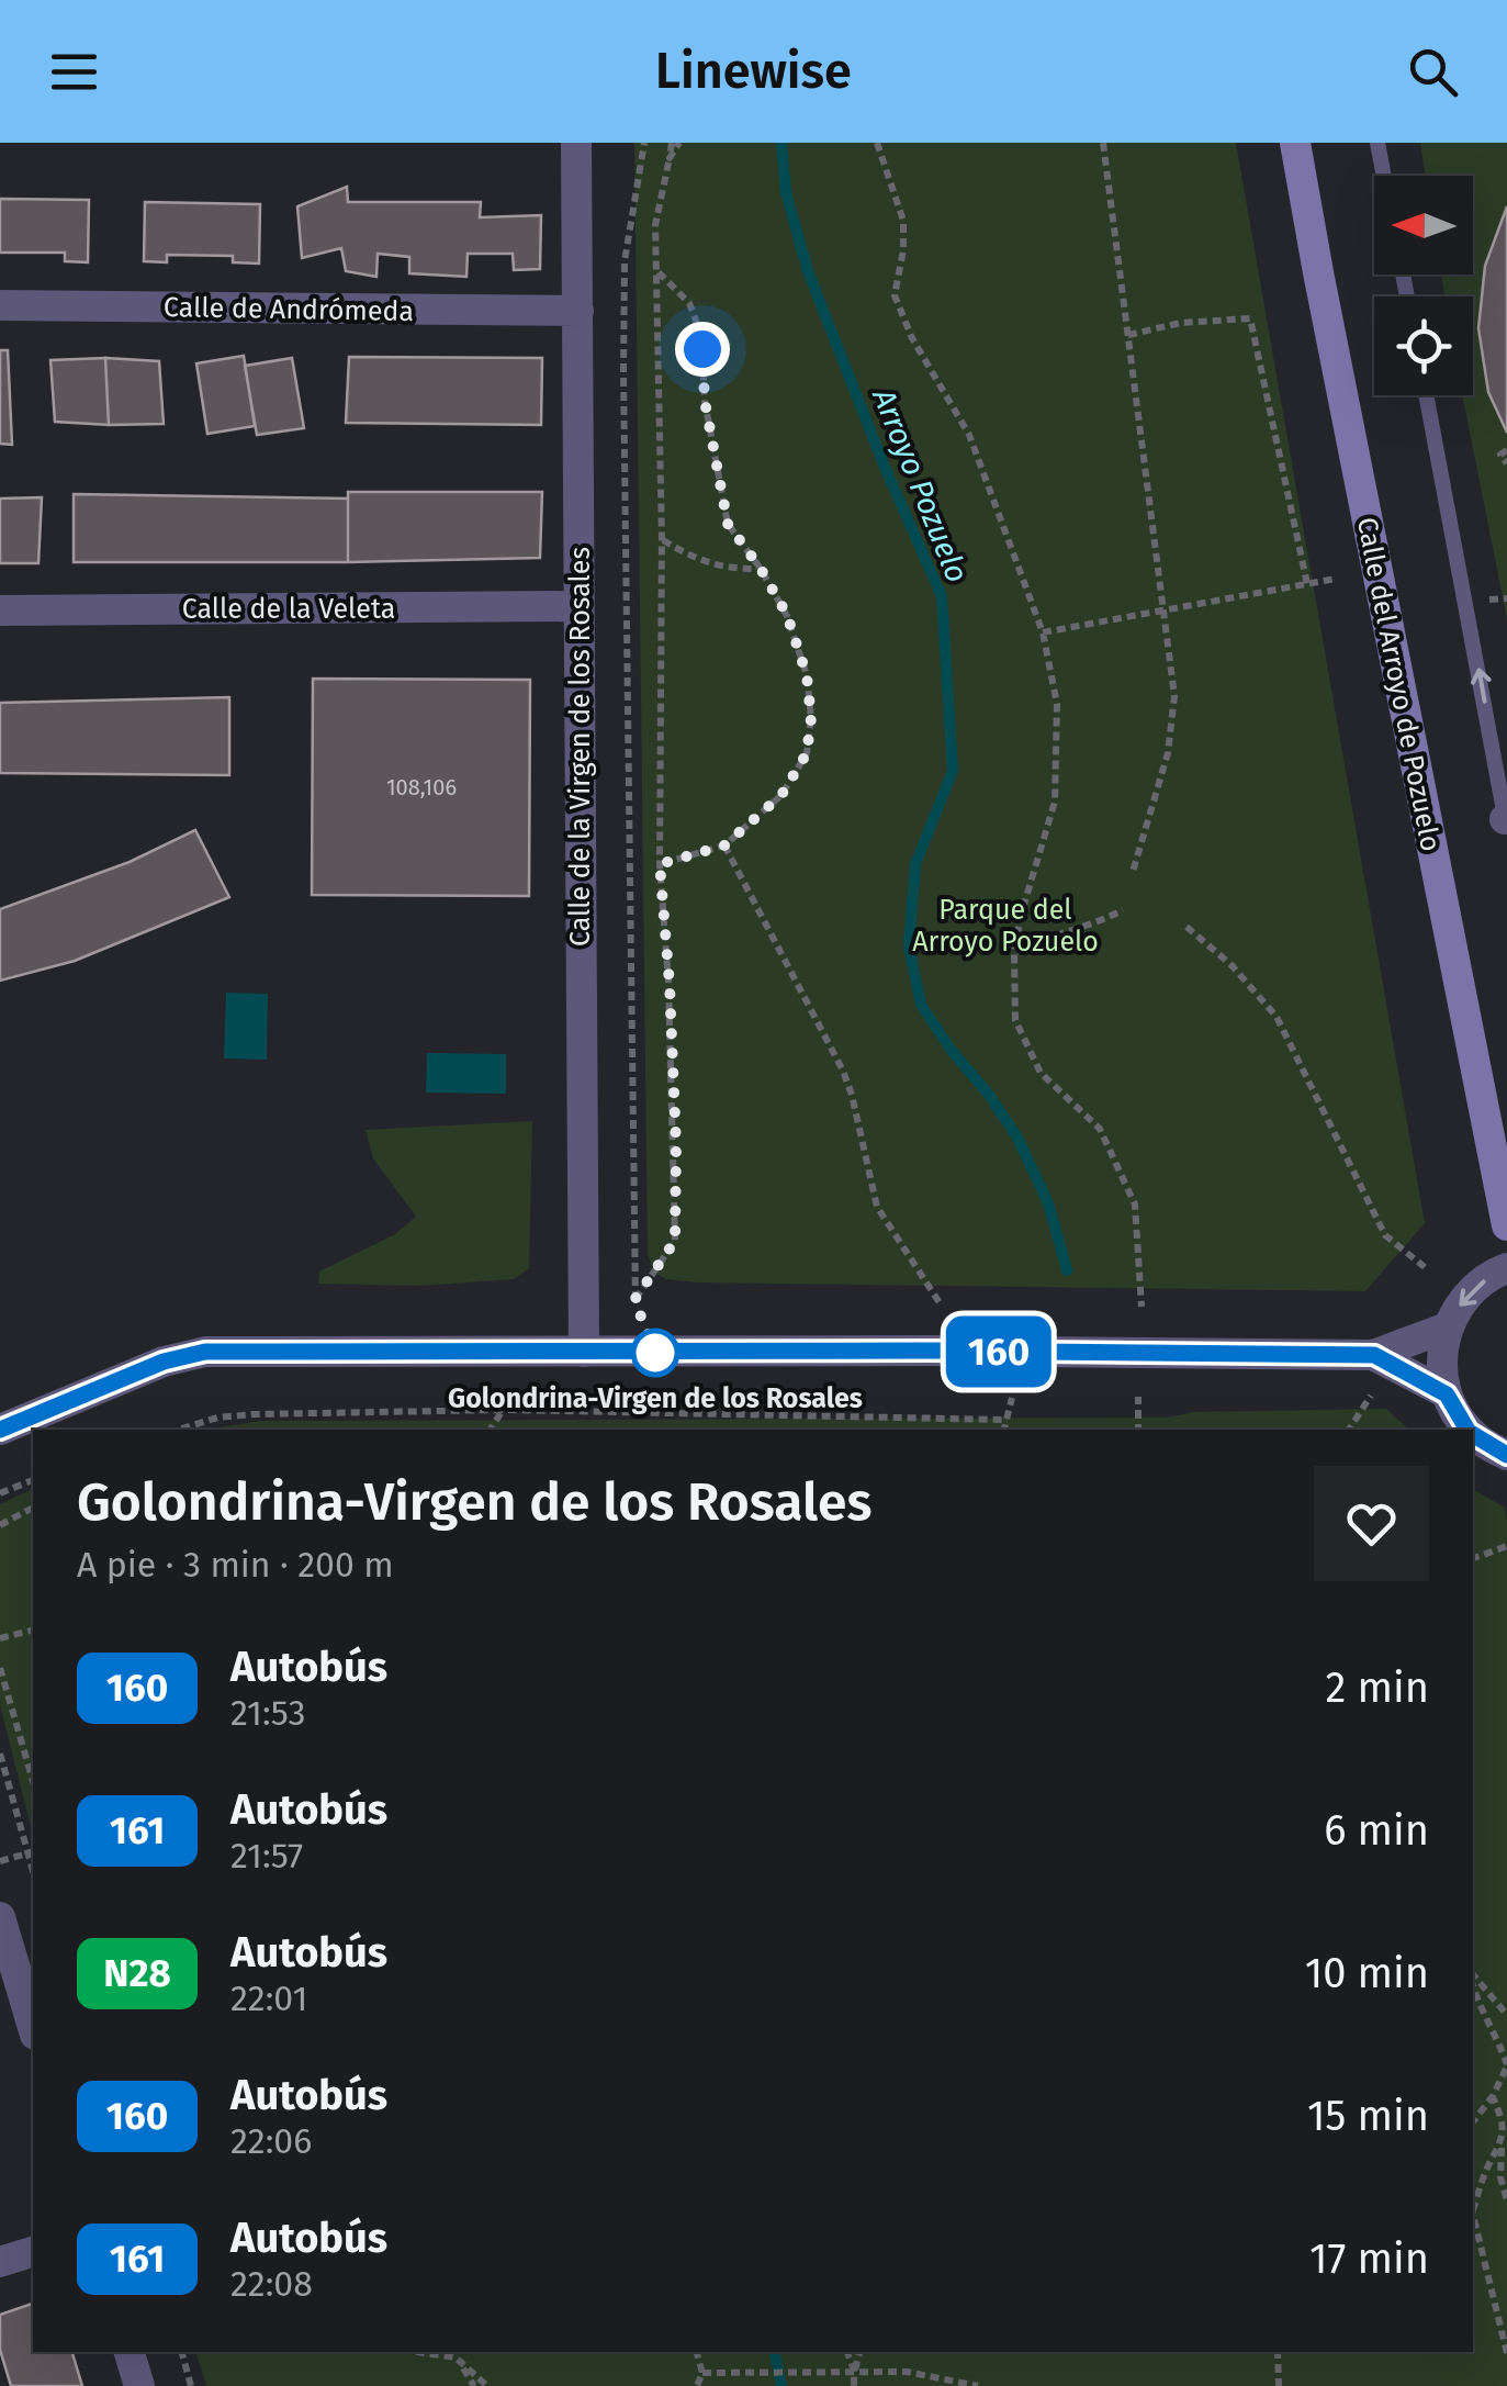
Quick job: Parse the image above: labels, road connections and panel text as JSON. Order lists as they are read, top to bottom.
{
  "streets": {
    "main road": ["Calle del Arroyo de Pozuelo"],
    "street": ["Calle de Andrómeda", "Calle de la Veleta", "Calle de la Virgen de los Rosales"]
  },
  "crossings": [
    ["Calle de Andrómeda", "Calle de la Virgen de los Rosales"],
    ["Calle de la Veleta", "Calle de la Virgen de los Rosales"]
  ],
  "water": ["Arroyo Pozuelo"],
  "parks": ["Parque del Arroyo Pozuelo"],
  "places": ["Golondrina-Virgen de los Rosales"],
  "lines": ["bus line 160"],
  "house_numbers": ["108,106"],
  "north": "left",
  "page": {
    "header": "Linewise",
    "on_map": "160",
    "heading": ["Golondrina-Virgen de los Rosales", "A pie · 3 min · 200 m"],
    "list": [
      {
        "mark": "160",
        "name": "Autobús",
        "note": "21:53",
        "value": "2 min"
      },
      {
        "mark": "161",
        "name": "Autobús",
        "note": "21:57",
        "value": "6 min"
      },
      {
        "mark": "N28",
        "name": "Autobús",
        "note": "22:01",
        "value": "10 min"
      },
      {
        "mark": "160",
        "name": "Autobús",
        "note": "22:06",
        "value": "15 min"
      },
      {
        "mark": "161",
        "name": "Autobús",
        "note": "22:08",
        "value": "17 min"
      }
    ]
  }
}
